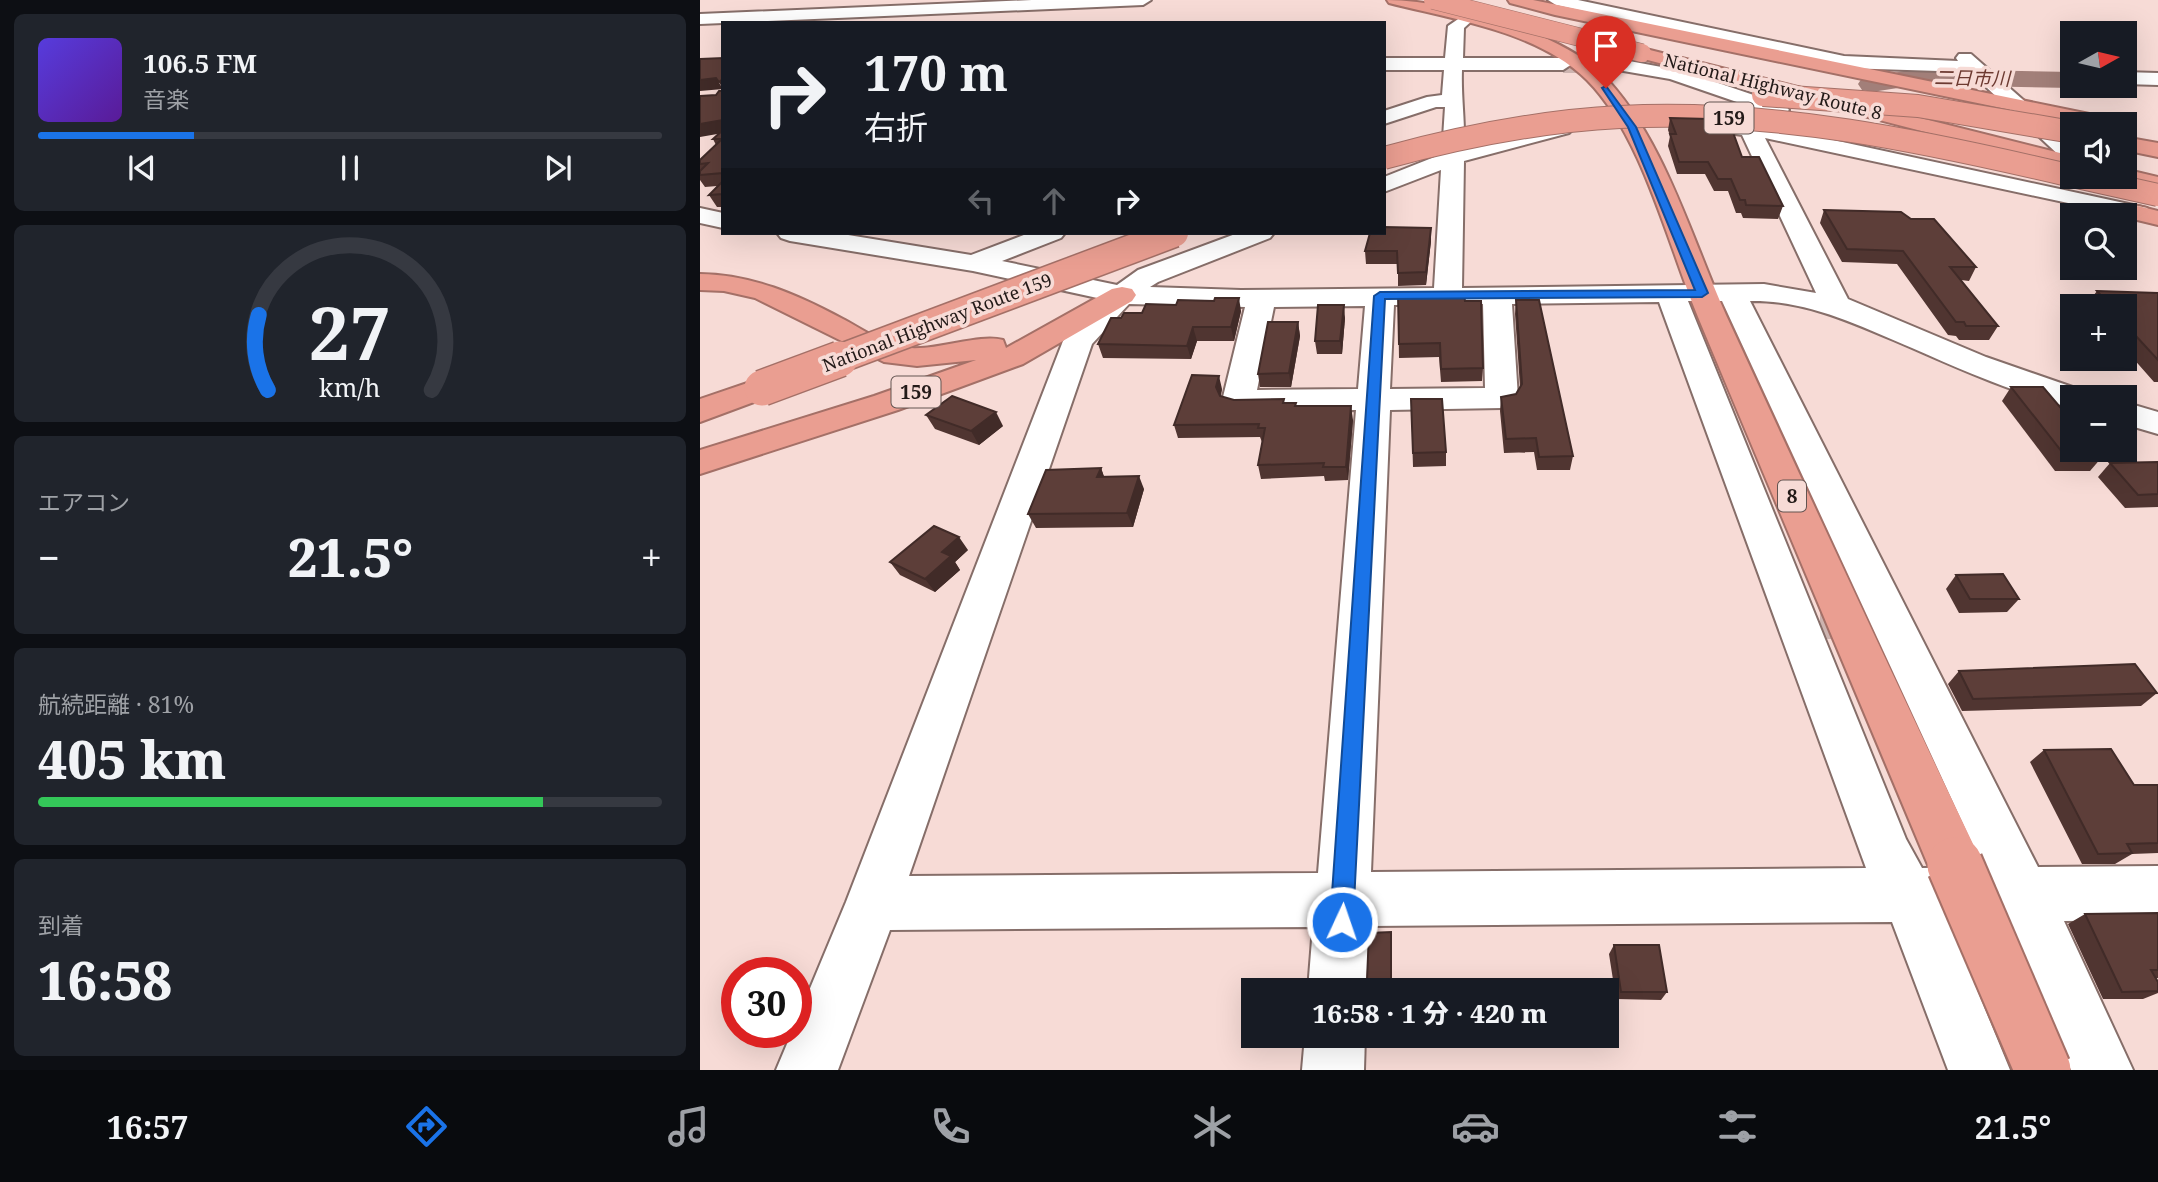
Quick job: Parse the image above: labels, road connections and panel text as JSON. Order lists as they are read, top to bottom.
{
  "streets": {
    "highway": [
      "National Highway Route 8",
      "159",
      "National Highway Route 159",
      "8"
    ]
  },
  "crossings": [
    ["National Highway Route 8", "8"]
  ],
  "water": ["二日市川"],
  "north": "right",
  "page": {
    "map_buttons": ["+", "−"],
    "turn": ["170 m", "右折"],
    "song": ["106.5 FM", "音楽"],
    "tile": [
      "エアコン",
      ["航続距離 · 81%", "405 km"],
      ["到着", "16:58"]
    ],
    "heat": ["−", "21.5°", "+"],
    "limit": "30",
    "trip": "16:58 · 1 分 · 420 m",
    "tabs": ["16:57", "21.5°"],
    "gauge": ["27", "km/h"]
  }
}
